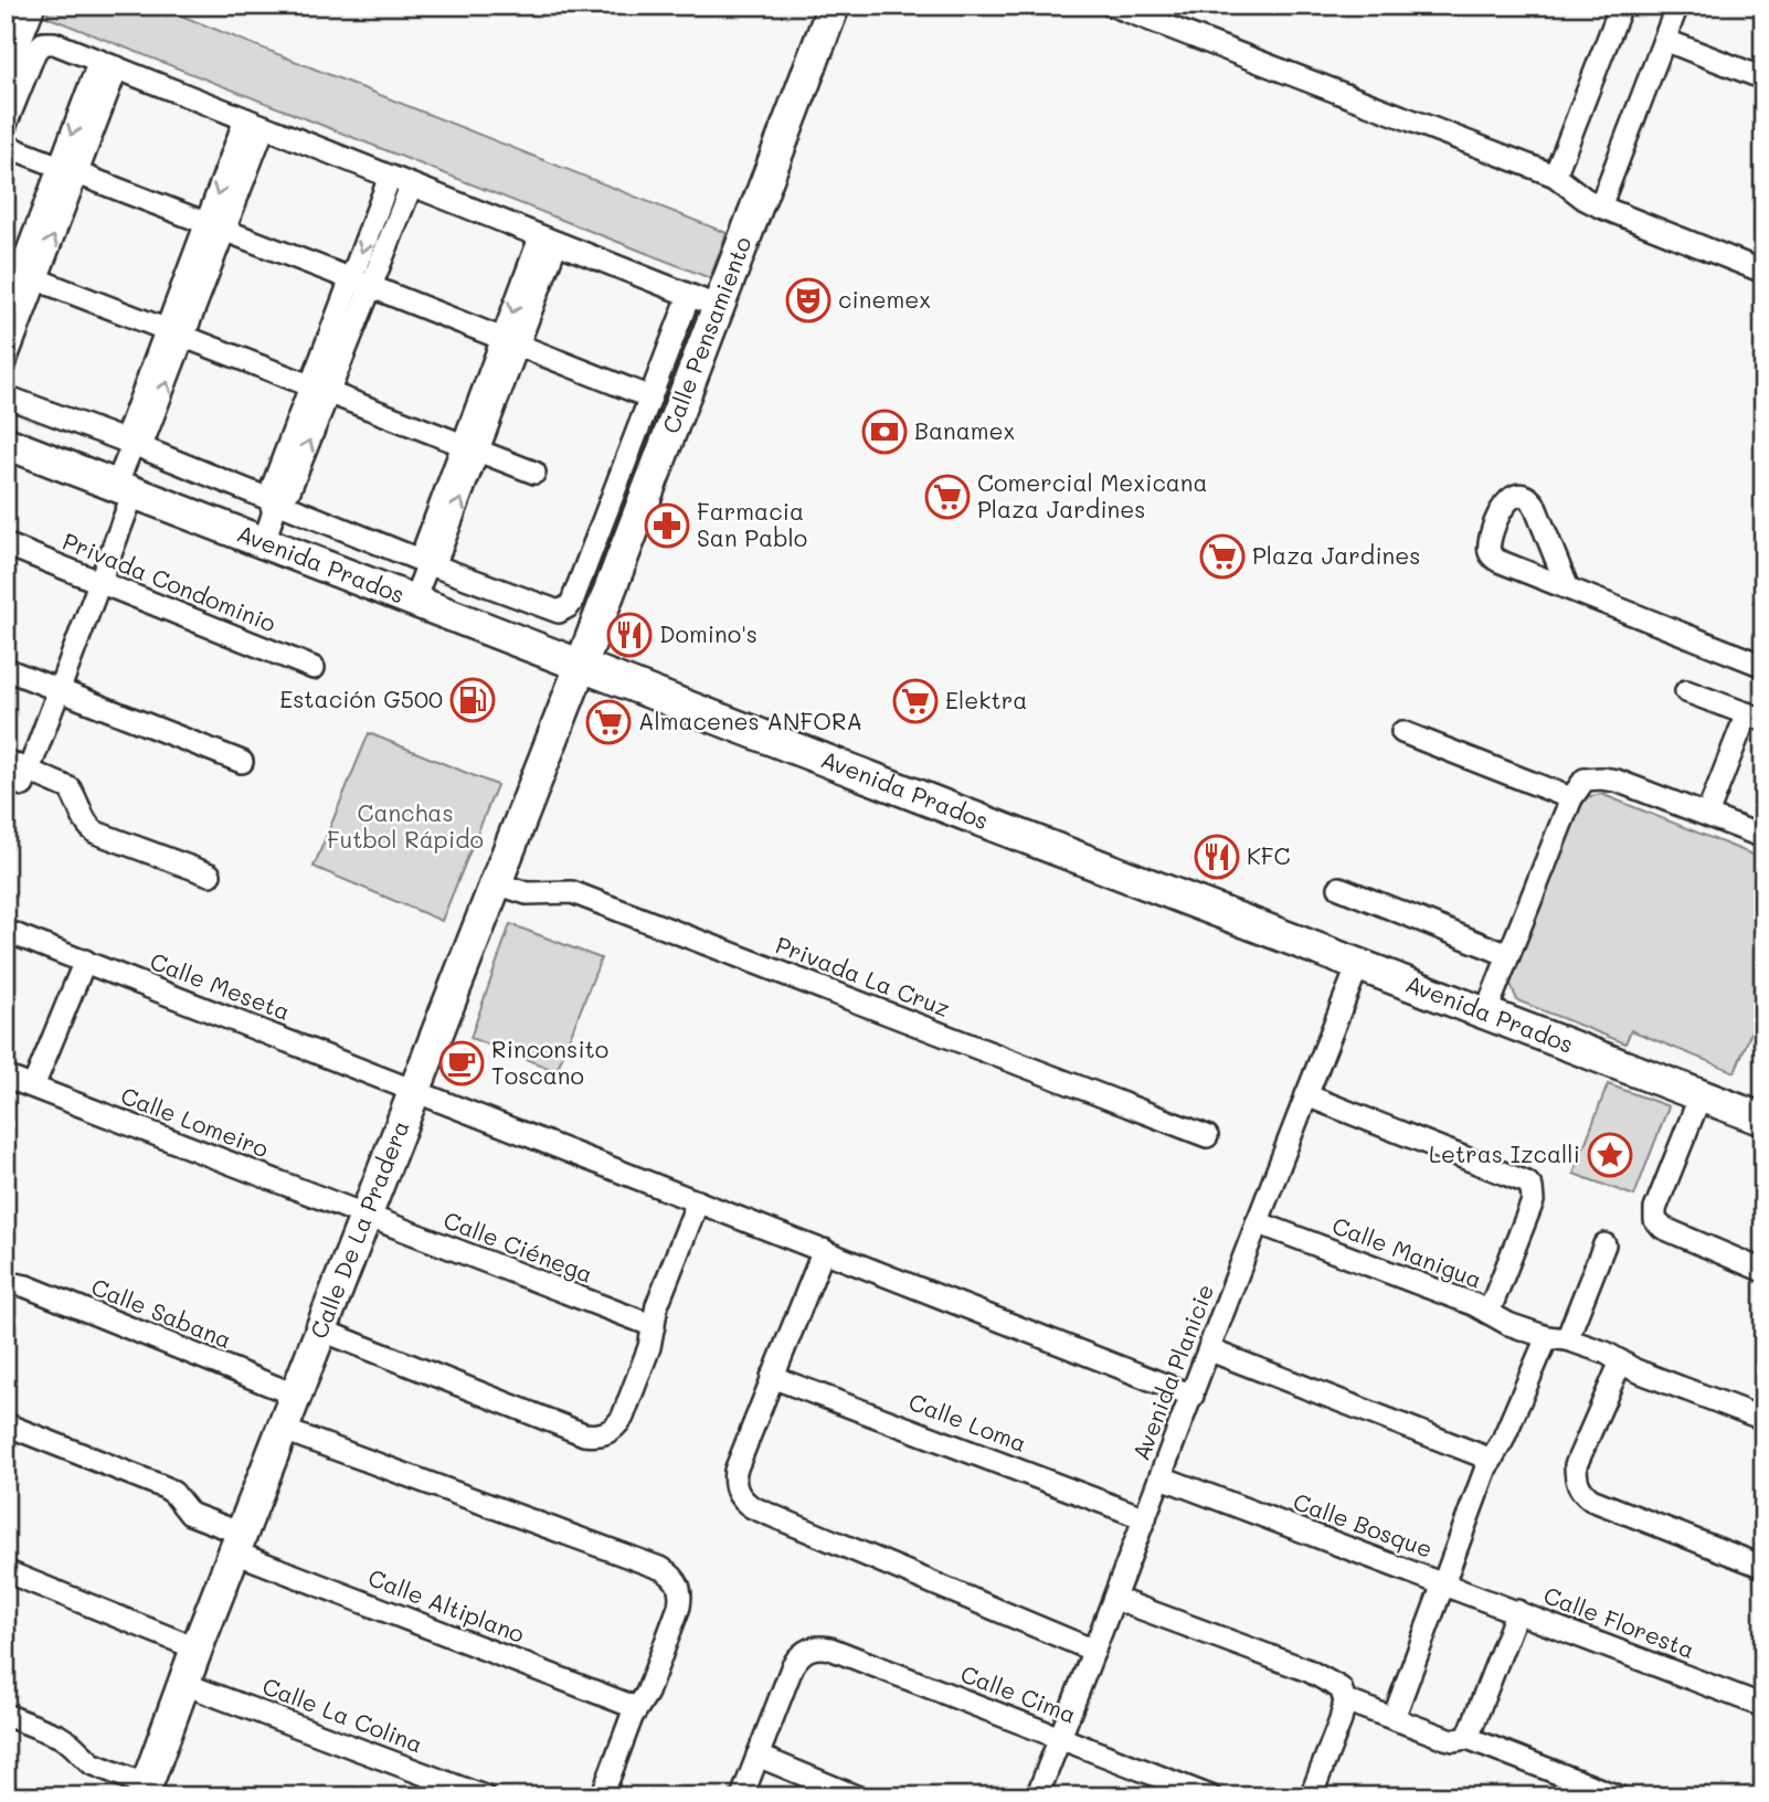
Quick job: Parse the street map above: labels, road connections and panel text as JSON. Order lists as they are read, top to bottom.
{
  "streets": {
    "street": [
      "Calle Pensamiento",
      "Avenida Prados",
      "Privada Condominio",
      "Privada La Cruz",
      "Calle Meseta",
      "Calle Lomeiro",
      "Calle De La Pradera",
      "Calle Ciénega",
      "Calle Manigua",
      "Calle Sabana",
      "Avenida Planicie",
      "Calle Loma",
      "Calle Bosque",
      "Calle Altiplano",
      "Calle Floresta",
      "Calle Cima",
      "Calle La Colina"
    ]
  },
  "crossings": [
    ["Calle Pensamiento", "Avenida Prados"],
    ["Calle Pensamiento", "Calle De La Pradera"],
    ["Avenida Prados", "Calle De La Pradera"],
    ["Avenida Prados", "Avenida Planicie"],
    ["Privada La Cruz", "Calle De La Pradera"],
    ["Calle Meseta", "Calle De La Pradera"],
    ["Calle Meseta", "Avenida Planicie"],
    ["Calle Lomeiro", "Calle De La Pradera"],
    ["Calle Lomeiro", "Calle Ciénega"],
    ["Calle De La Pradera", "Calle Ciénega"],
    ["Calle De La Pradera", "Calle Sabana"],
    ["Calle De La Pradera", "Calle Altiplano"],
    ["Calle De La Pradera", "Calle La Colina"],
    ["Calle Manigua", "Avenida Planicie"],
    ["Avenida Planicie", "Calle Loma"],
    ["Avenida Planicie", "Calle Bosque"],
    ["Avenida Planicie", "Calle Cima"]
  ],
  "parks": ["Canchas Futbol Rápido"],
  "places": {
    "theatre": ["cinemex"],
    "bank": ["Banamex"],
    "supermarket": [
      "Comercial Mexicana Plaza Jardines",
      "Plaza Jardines",
      "Elektra",
      "Almacenes ANFORA"
    ],
    "pharmacy": ["Farmacia San Pablo"],
    "restaurant": ["Domino's", "KFC"],
    "fuel station": ["Estación G500"],
    "cafe": ["Rinconsito Toscano"],
    "place": ["Letras Izcalli"]
  }
}
